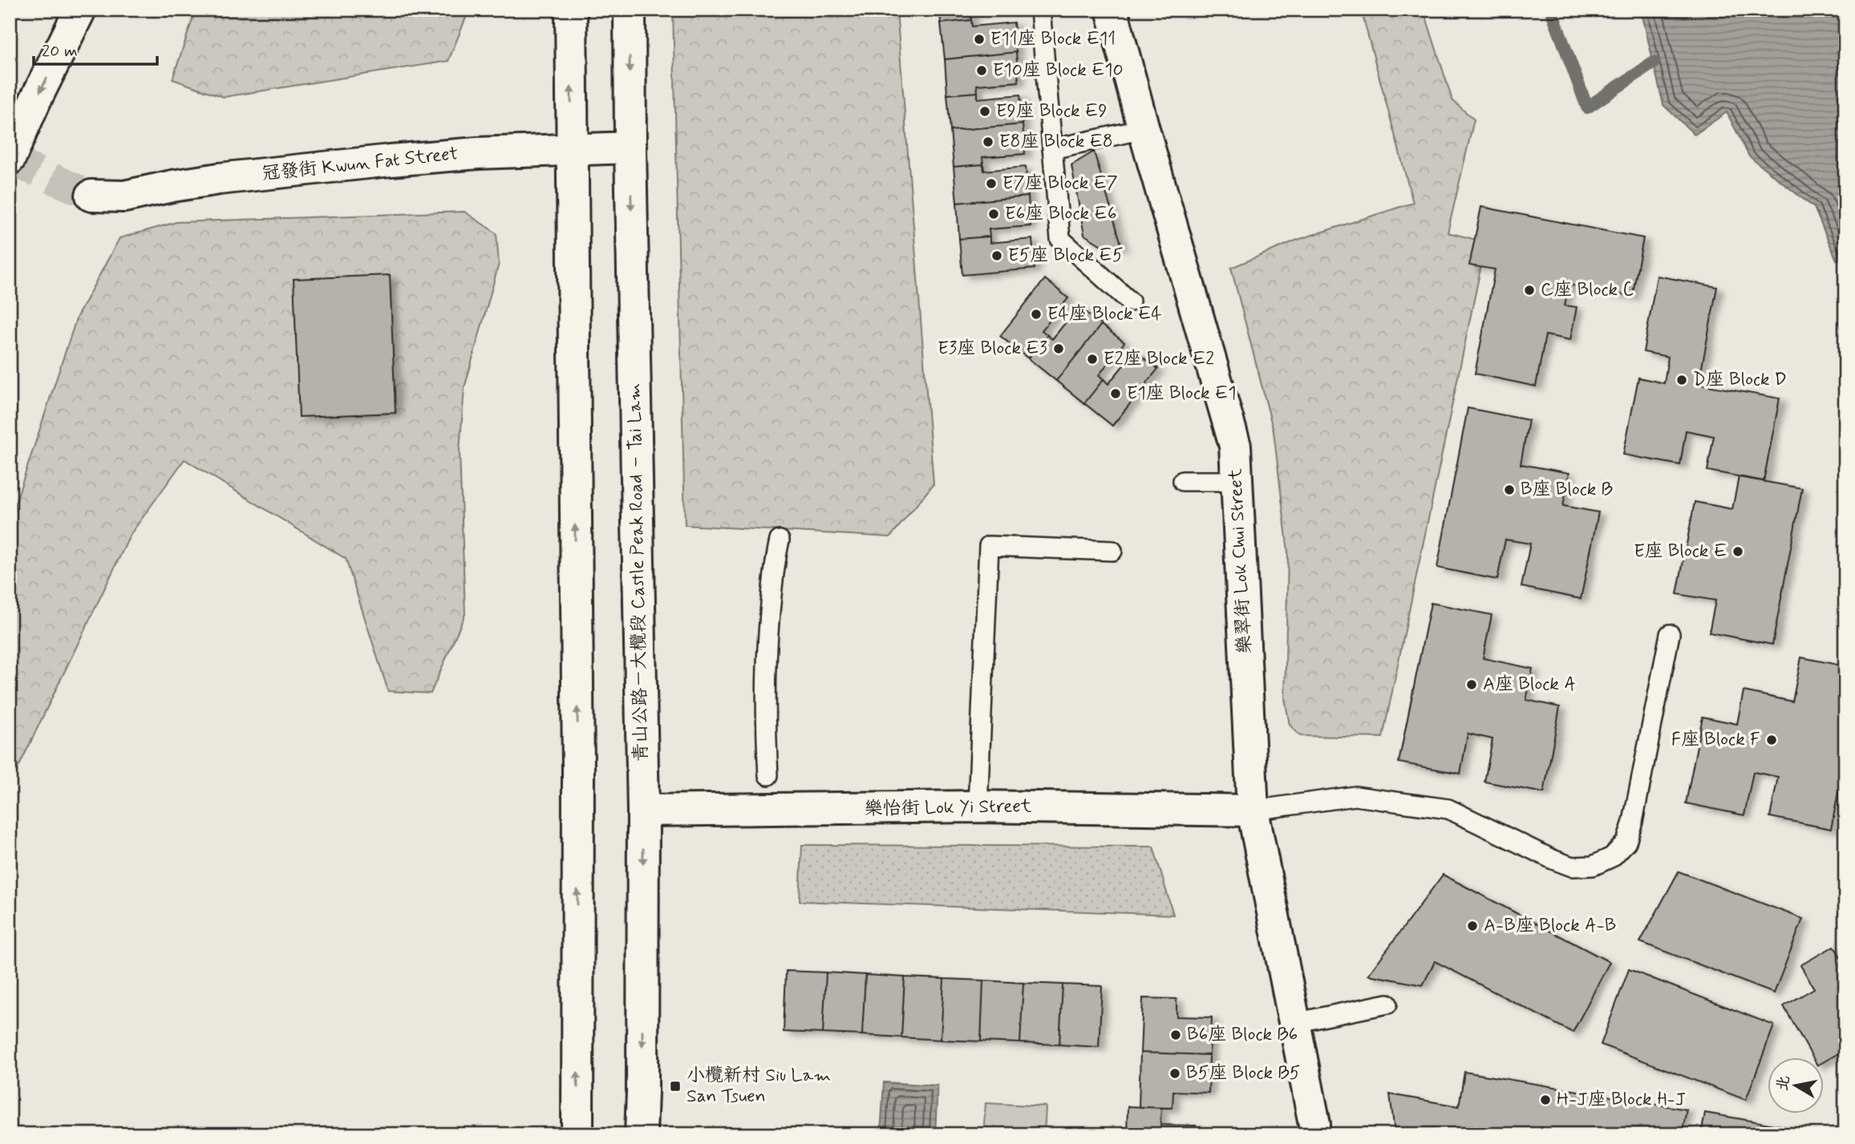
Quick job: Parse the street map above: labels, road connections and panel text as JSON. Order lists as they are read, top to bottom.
{
  "streets": {
    "main road": [
      "冠發街 Kwun Fat Street",
      "樂翠街 Lok Chui Street",
      "青山公路－大欖段 Castle Peak Road – Tai Lam",
      "樂怡街 Lok Yi Street"
    ]
  },
  "crossings": [
    ["冠發街 Kwun Fat Street", "青山公路－大欖段 Castle Peak Road – Tai Lam"],
    ["樂翠街 Lok Chui Street", "樂怡街 Lok Yi Street"],
    ["青山公路－大欖段 Castle Peak Road – Tai Lam", "樂怡街 Lok Yi Street"]
  ],
  "places": {
    "other": [
      "E11座 Block E11",
      "E10座 Block E10",
      "E9座 Block E9",
      "E8座 Block E8",
      "E7座 Block E7",
      "E6座 Block E6",
      "E5座 Block E5",
      "C座 Block C",
      "E4座 Block E4",
      "E3座 Block E3",
      "E2座 Block E2",
      "D座 Block D",
      "E1座 Block E1",
      "B座 Block B",
      "E座 Block E",
      "A座 Block A",
      "F座 Block F",
      "A-B座 Block A-B",
      "B6座 Block B6",
      "B5座 Block B5",
      "H-J座 Block H-J"
    ],
    "transit": ["小欖新村 Siu Lam San Tsuen"]
  },
  "scale_bar": "20 m",
  "north": "left"
}
